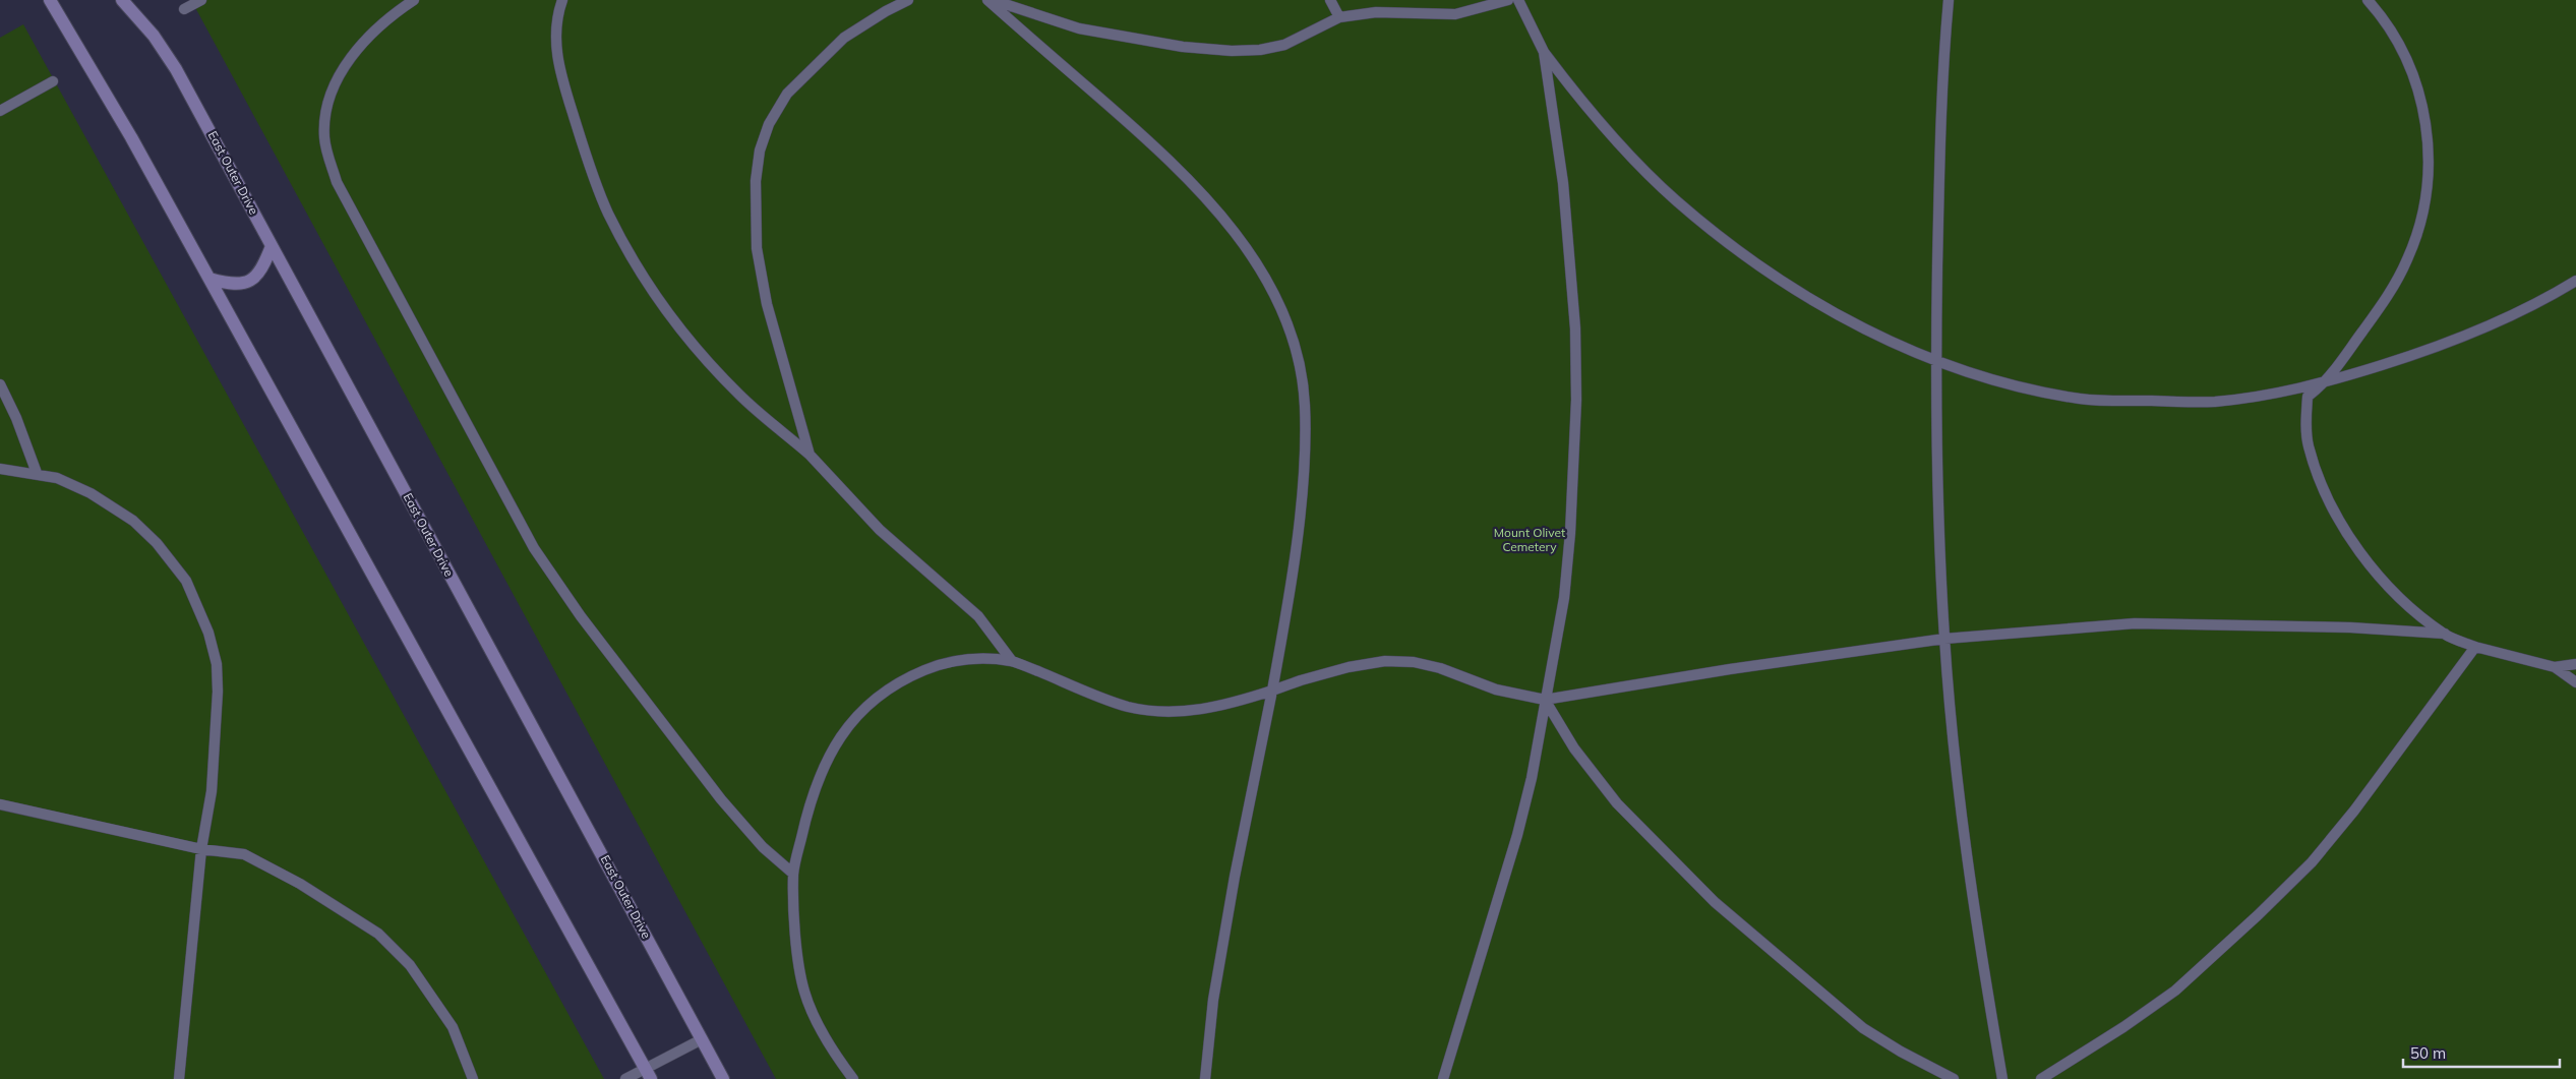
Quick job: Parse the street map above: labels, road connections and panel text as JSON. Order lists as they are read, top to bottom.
{
  "streets": {
    "main road": ["East Outer Drive"]
  },
  "parks": ["Mount Olivet Cemetery"],
  "scale_bar": "50 m"
}
